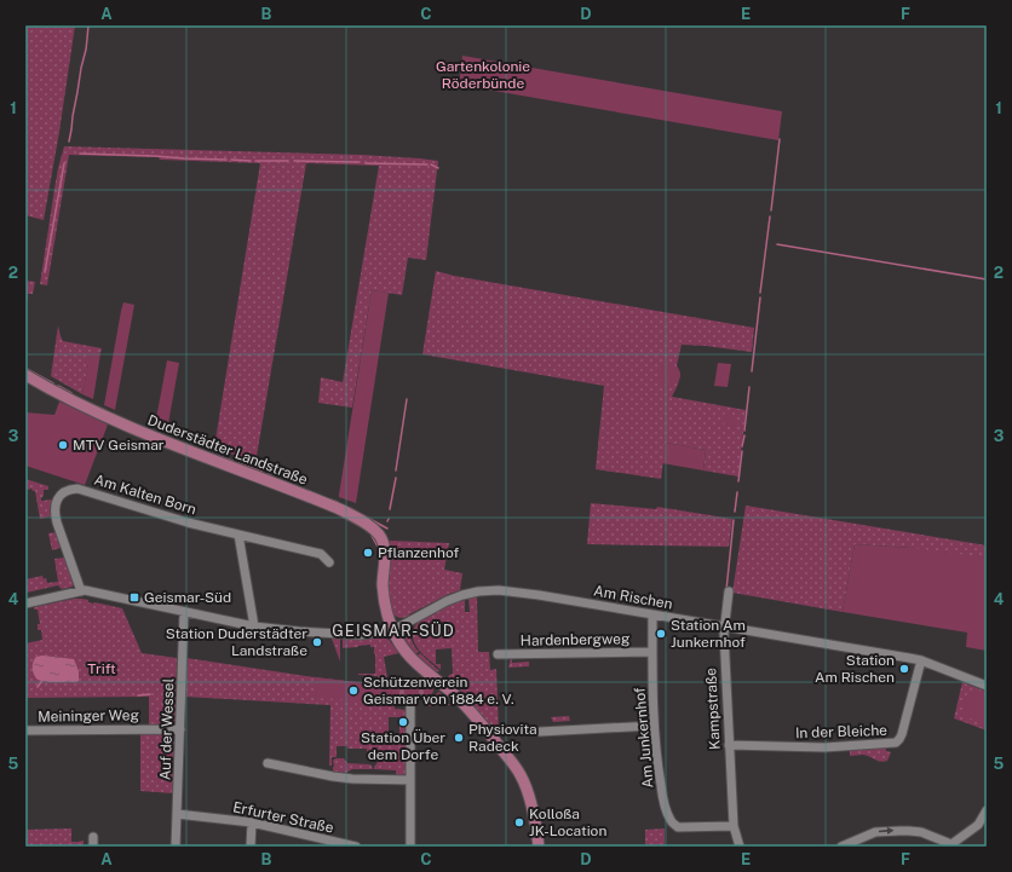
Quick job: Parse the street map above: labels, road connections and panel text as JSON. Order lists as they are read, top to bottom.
{
  "streets": {
    "main road": ["Duderstädter Landstraße"],
    "street": [
      "Am Kalten Born",
      "Am Rischen",
      "Hardenbergweg",
      "Kampstraße",
      "Meininger Weg",
      "Auf der Wessel",
      "In der Bleiche",
      "Am Junkernhof",
      "Erfurter Straße"
    ]
  },
  "crossings": [
    ["Duderstädter Landstraße", "Am Rischen"],
    ["Am Rischen", "Kampstraße"],
    ["Am Rischen", "In der Bleiche"],
    ["Am Rischen", "Am Junkernhof"],
    ["Hardenbergweg", "Am Junkernhof"],
    ["Kampstraße", "In der Bleiche"],
    ["Kampstraße", "Am Junkernhof"],
    ["Meininger Weg", "Auf der Wessel"],
    ["Auf der Wessel", "Erfurter Straße"]
  ],
  "districts": ["GEISMAR-SÜD"],
  "parks": ["Gartenkolonie Röderbünde", "Trift"],
  "places": {
    "other": [
      "MTV Geismar",
      "Pflanzenhof",
      "Station Am Junkernhof",
      "Station Duderstädter Landstraße",
      "Station Am Rischen",
      "Schützenverein Geismar von 1884 e. V.",
      "Station Über dem Dorfe",
      "Physiovita Radeck",
      "Kolloßa JK-Location"
    ],
    "transit": ["Geismar-Süd"]
  },
  "grid": {
    "columns": [
      "A",
      "B",
      "C",
      "D",
      "E",
      "F"
    ],
    "rows": [
      "1",
      "2",
      "3",
      "4",
      "5"
    ]
  }
}
